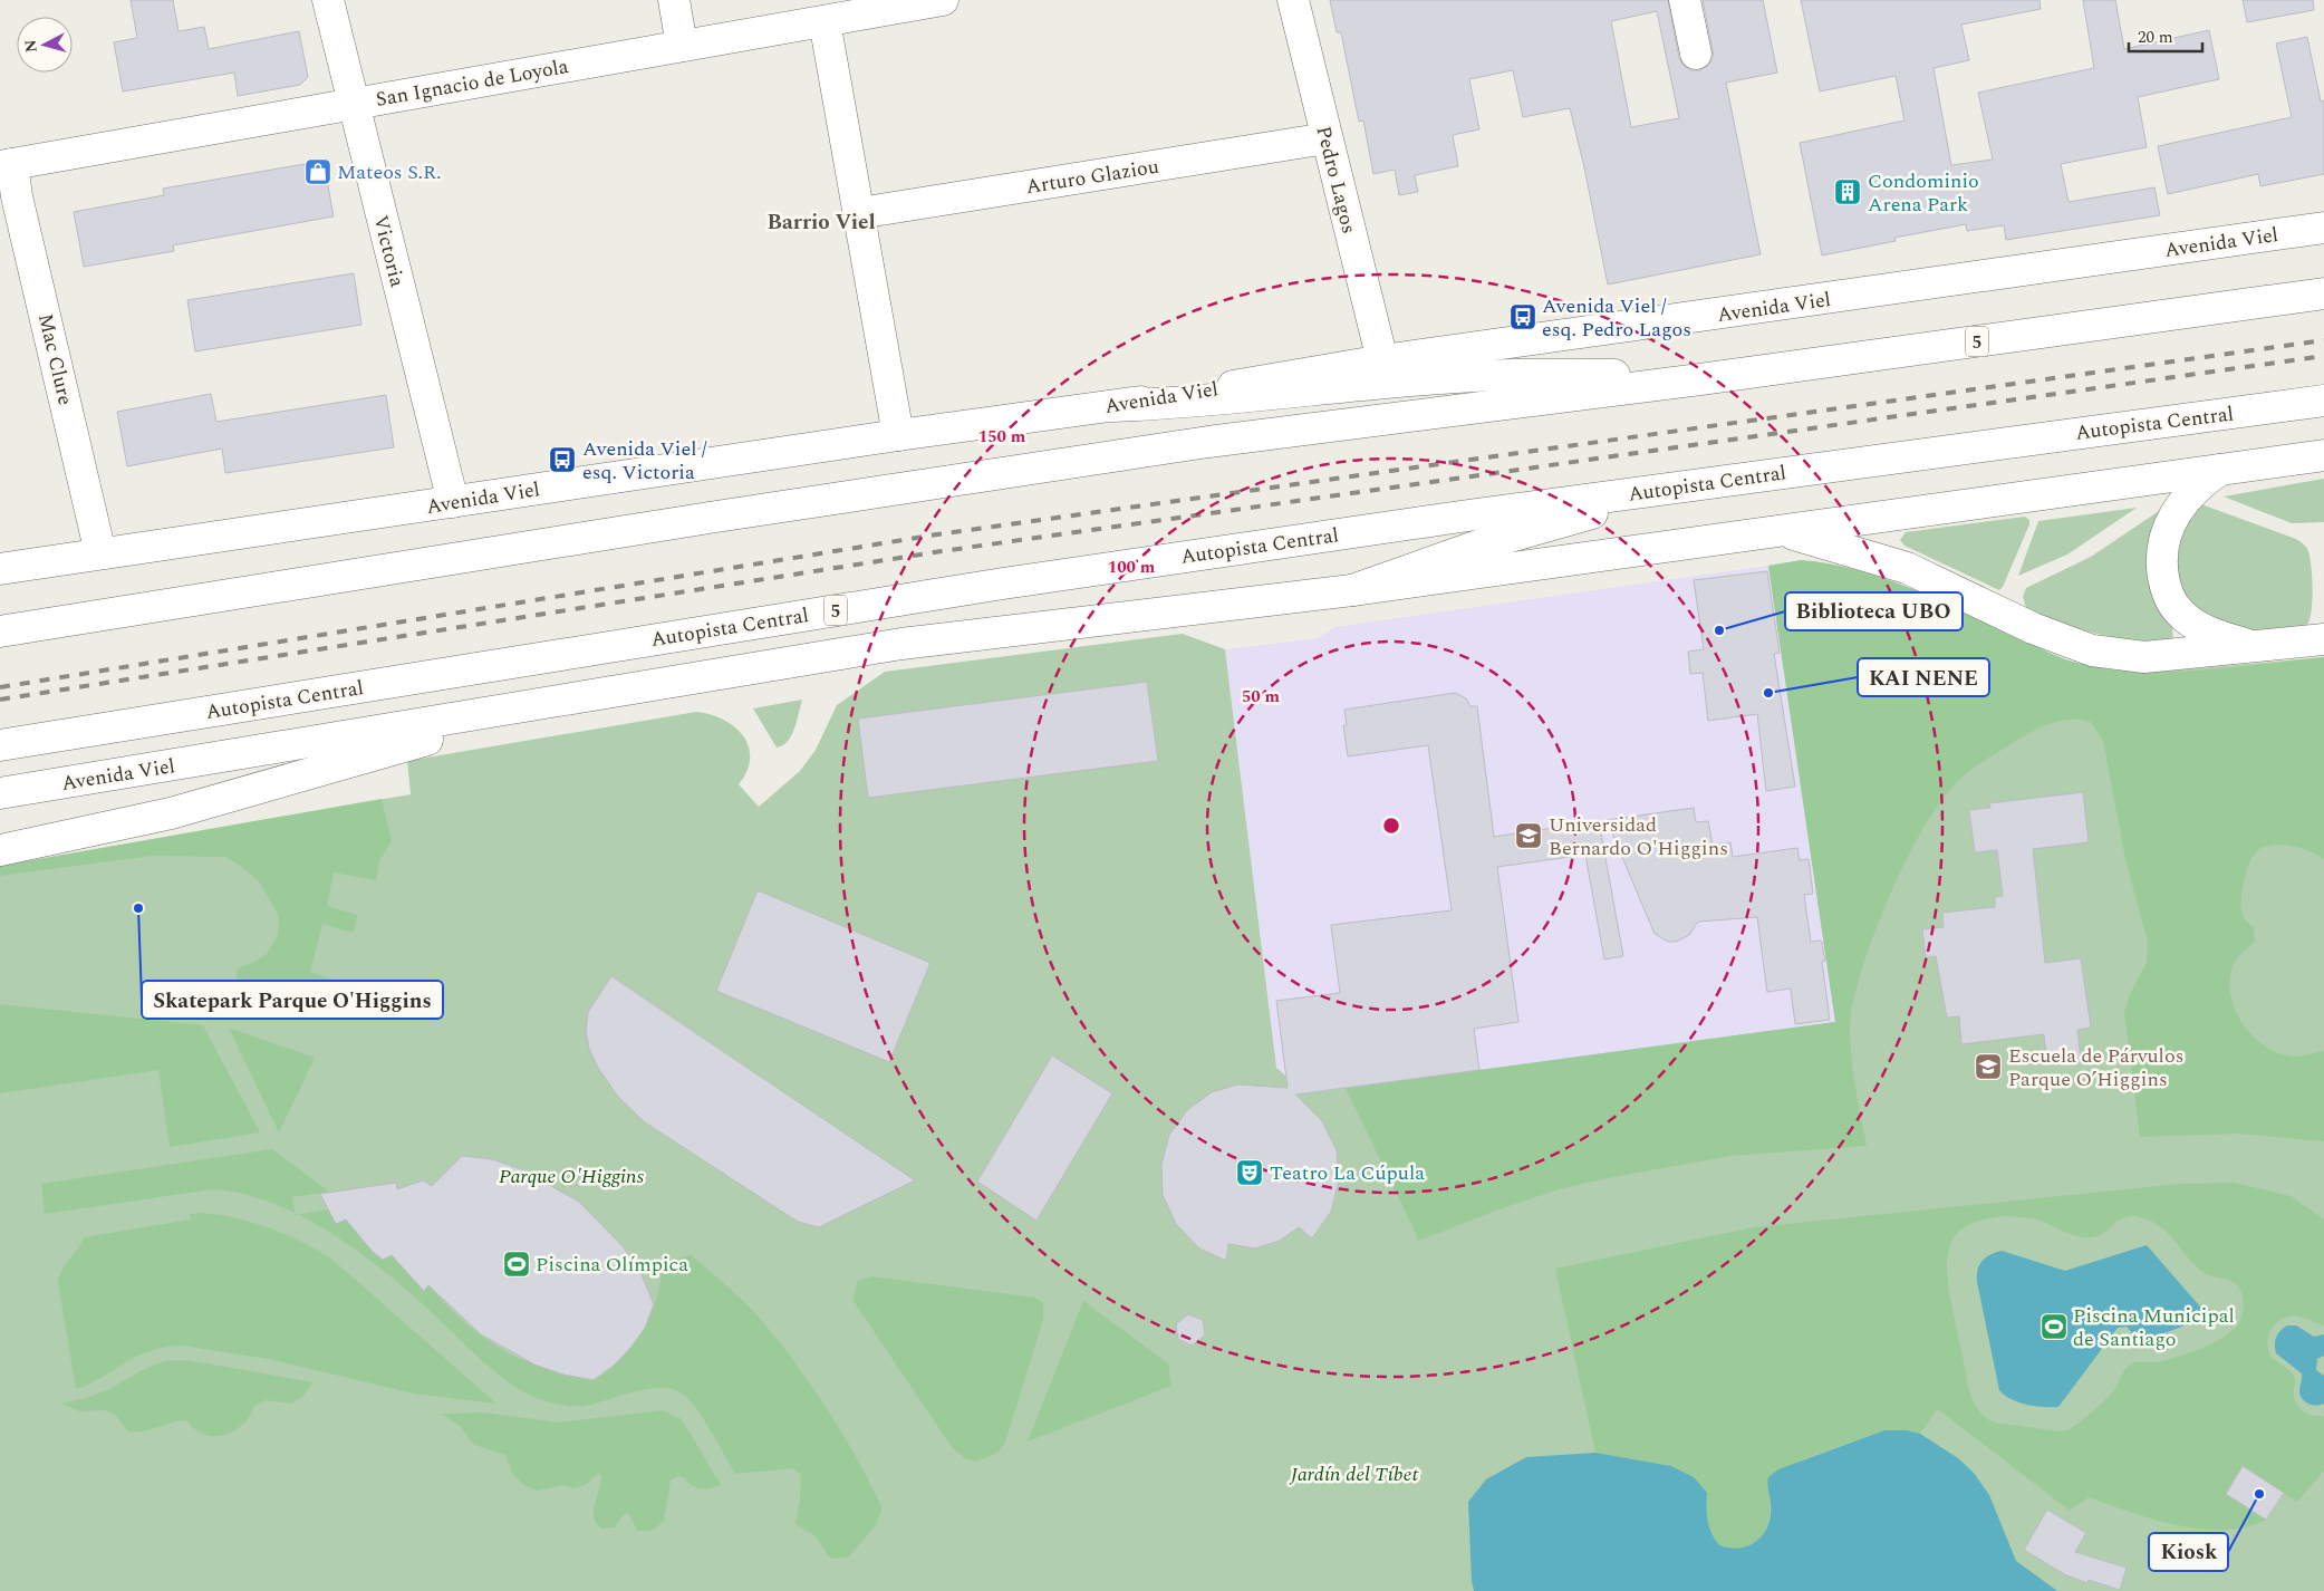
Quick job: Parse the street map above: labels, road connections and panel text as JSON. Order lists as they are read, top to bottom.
{
  "streets": {
    "main road": [
      "San Ignacio de Loyola",
      "Arturo Glaziou",
      "Pedro Lagos",
      "Avenida Viel",
      "Victoria",
      "5",
      "Mac Clure",
      "Autopista Central"
    ]
  },
  "crossings": [
    ["San Ignacio de Loyola", "Victoria"],
    ["San Ignacio de Loyola", "Mac Clure"],
    ["Arturo Glaziou", "Pedro Lagos"],
    ["Pedro Lagos", "Avenida Viel"],
    ["Avenida Viel", "Victoria"],
    ["Avenida Viel", "Mac Clure"]
  ],
  "districts": ["Barrio Viel"],
  "parks": ["Parque O'Higgins", "Jardín del Tíbet"],
  "places": {
    "shop": ["Mateos S.R."],
    "building": ["Condominio Arena Park"],
    "bus stop": ["Avenida Viel / esq. Pedro Lagos", "Avenida Viel / esq. Victoria"],
    "other": [
      "Biblioteca UBO",
      "KAI NENE",
      "Skatepark Parque O'Higgins",
      "Kiosk"
    ],
    "school or university": ["Universidad Bernardo O'Higgins", "Escuela de Párvulos Parque O’Higgins"],
    "theatre": ["Teatro La Cúpula"],
    "sports": ["Piscina Olímpica", "Piscina Municipal de Santiago"]
  },
  "scale_bar": "20 m",
  "north": "left",
  "rings": ["150 m", "100 m", "50 m"]
}
